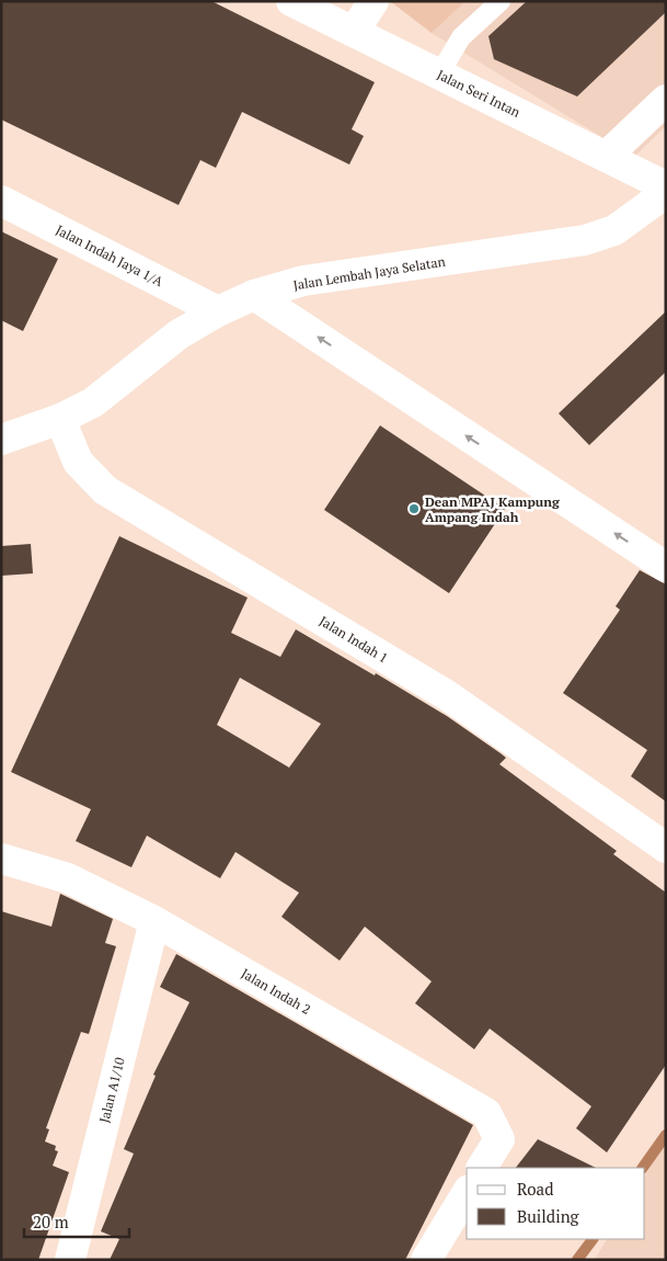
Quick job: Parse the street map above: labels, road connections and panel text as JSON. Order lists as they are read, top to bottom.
{
  "streets": {
    "street": [
      "Jalan Seri Intan",
      "Jalan Indah Jaya 1/A",
      "Jalan Lembah Jaya Selatan",
      "Jalan Indah 1",
      "Jalan Indah 2",
      "Jalan A1/10"
    ]
  },
  "crossings": [
    ["Jalan Indah Jaya 1/A", "Jalan Lembah Jaya Selatan"],
    ["Jalan Lembah Jaya Selatan", "Jalan Indah 1"],
    ["Jalan Indah 2", "Jalan A1/10"]
  ],
  "places": ["Dean MPAJ Kampung Ampang Indah"],
  "legend": ["Road", "Building"],
  "scale_bar": "20 m"
}
